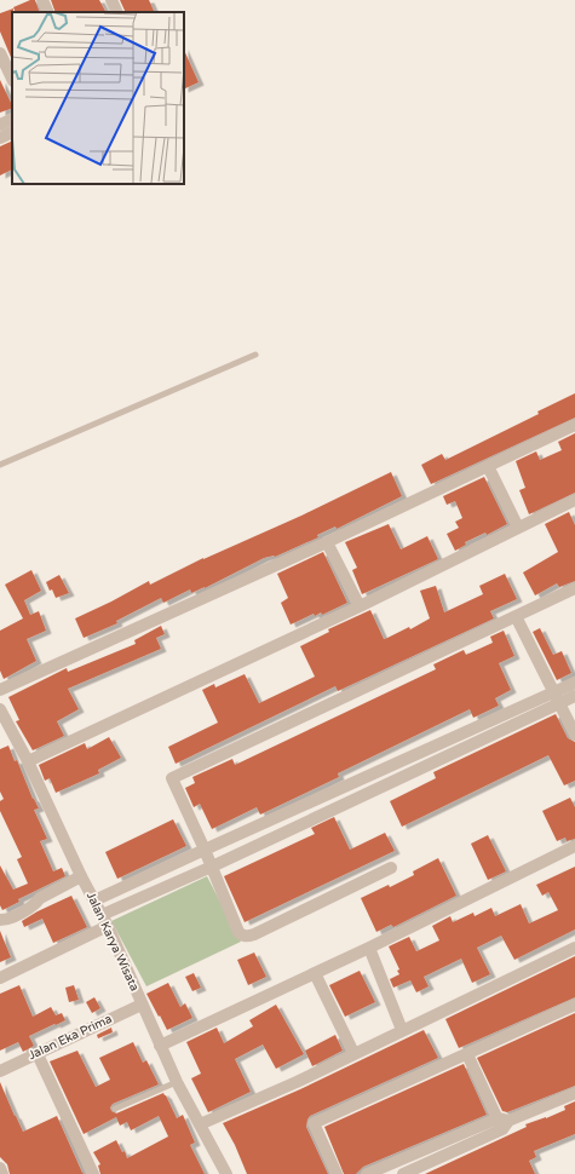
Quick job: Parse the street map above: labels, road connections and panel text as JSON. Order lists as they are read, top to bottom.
{
  "streets": {
    "street": ["Jalan Karya Wisata", "Jalan Eka Prima"]
  },
  "crossings": [
    ["Jalan Karya Wisata", "Jalan Eka Prima"]
  ]
}
